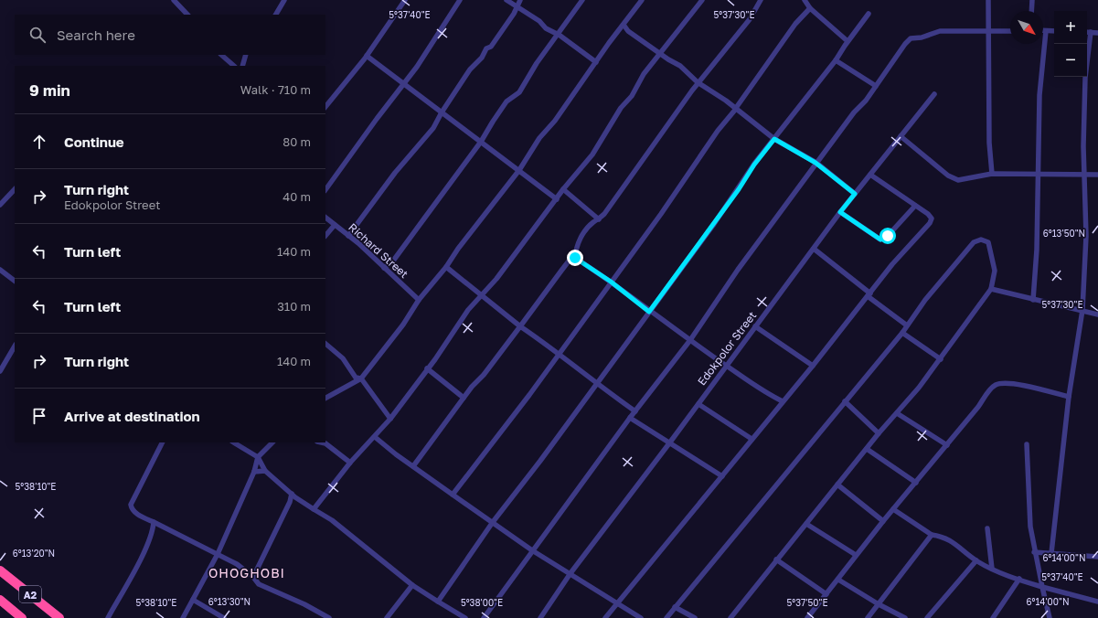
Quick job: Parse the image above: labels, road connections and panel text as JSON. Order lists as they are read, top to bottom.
{
  "streets": {
    "highway": ["A2"],
    "street": ["Richard Street", "Edokpolor Street"]
  },
  "districts": ["OHOGHOBI"],
  "north": "bottom right",
  "page": {
    "map_buttons": ["+", "−"],
    "search": "Search here",
    "heading": ["9 min", "Walk · 710 m"],
    "list": [
      ["Continue", "80 m"],
      ["Turn right", "Edokpolor Street", "40 m"],
      ["Turn left", "140 m"],
      ["Turn left", "310 m"],
      ["Turn right", "140 m"],
      "Arrive at destination"
    ]
  },
  "coordinates": [
    "5°37'40\"E",
    "5°37'30\"E",
    "6°13'50\"N",
    "5°38'10\"E",
    "6°13'20\"N",
    "6°14'00\"N",
    "6°13'30\"N",
    "5°38'00\"E",
    "5°37'50\"E"
  ]
}
